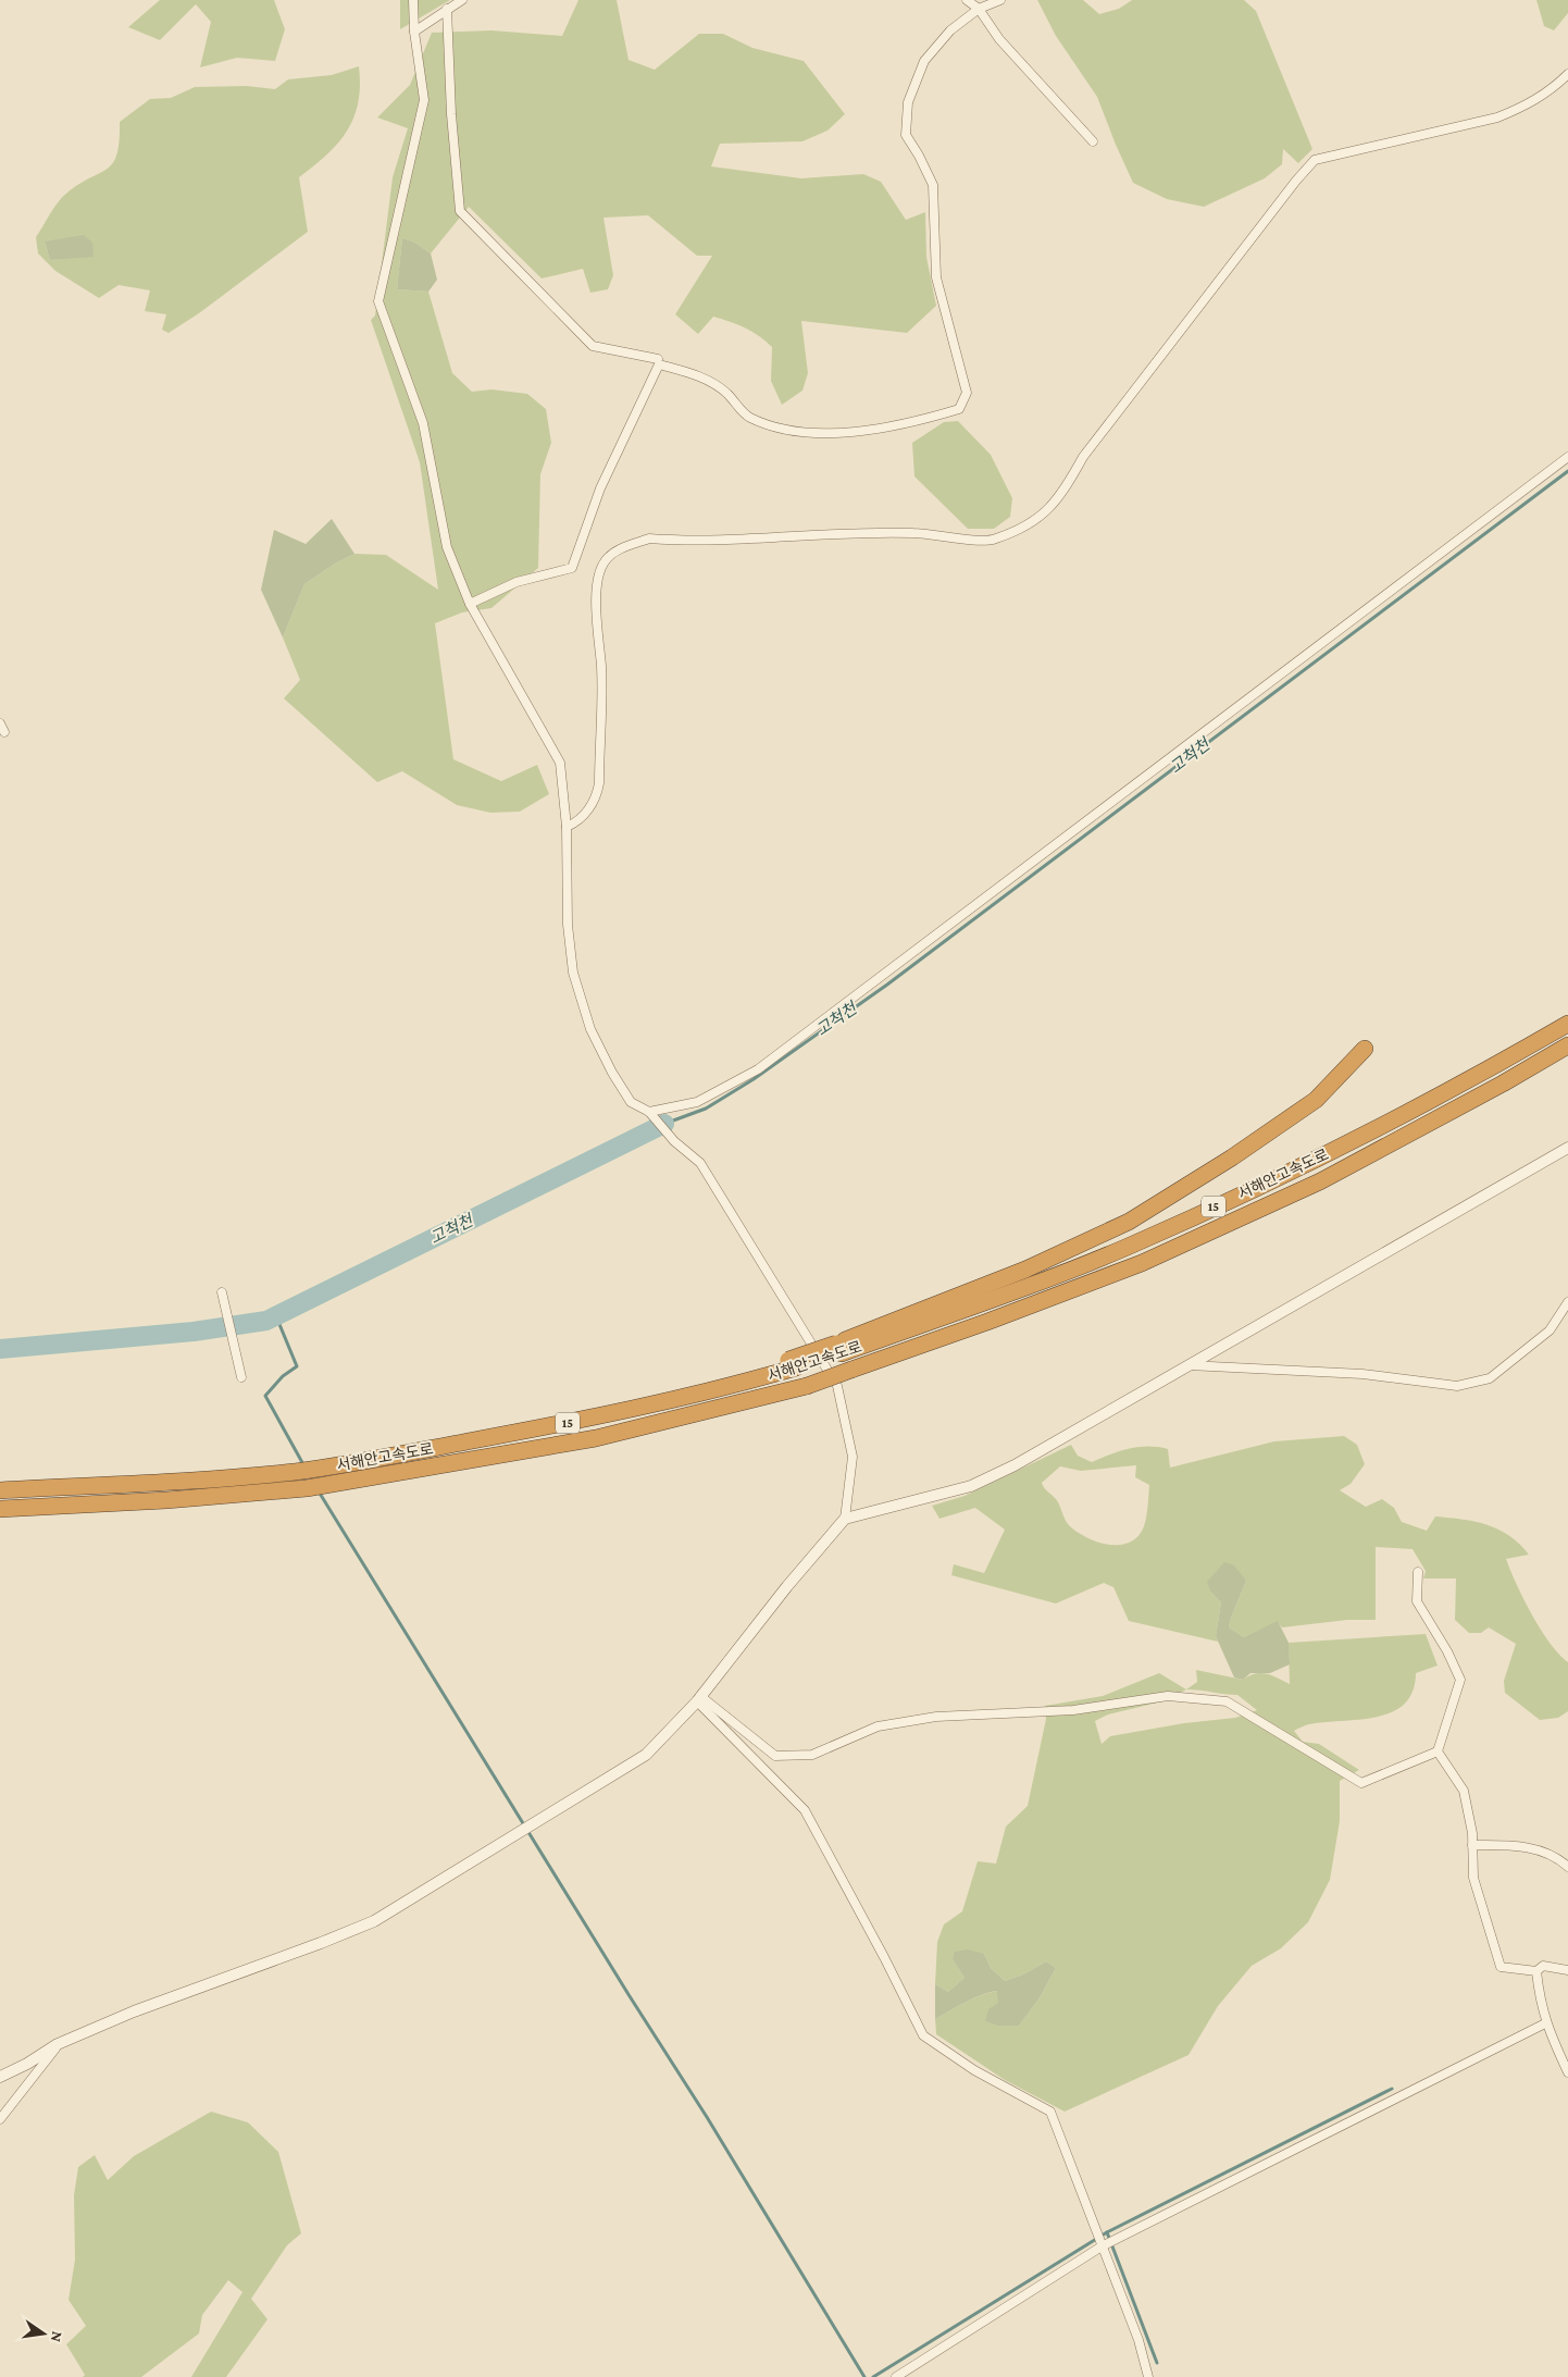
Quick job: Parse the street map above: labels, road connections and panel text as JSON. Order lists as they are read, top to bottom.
{
  "streets": {
    "highway": ["서해안고속도로", "15"]
  },
  "water": ["고척천"],
  "north": "right"
}
